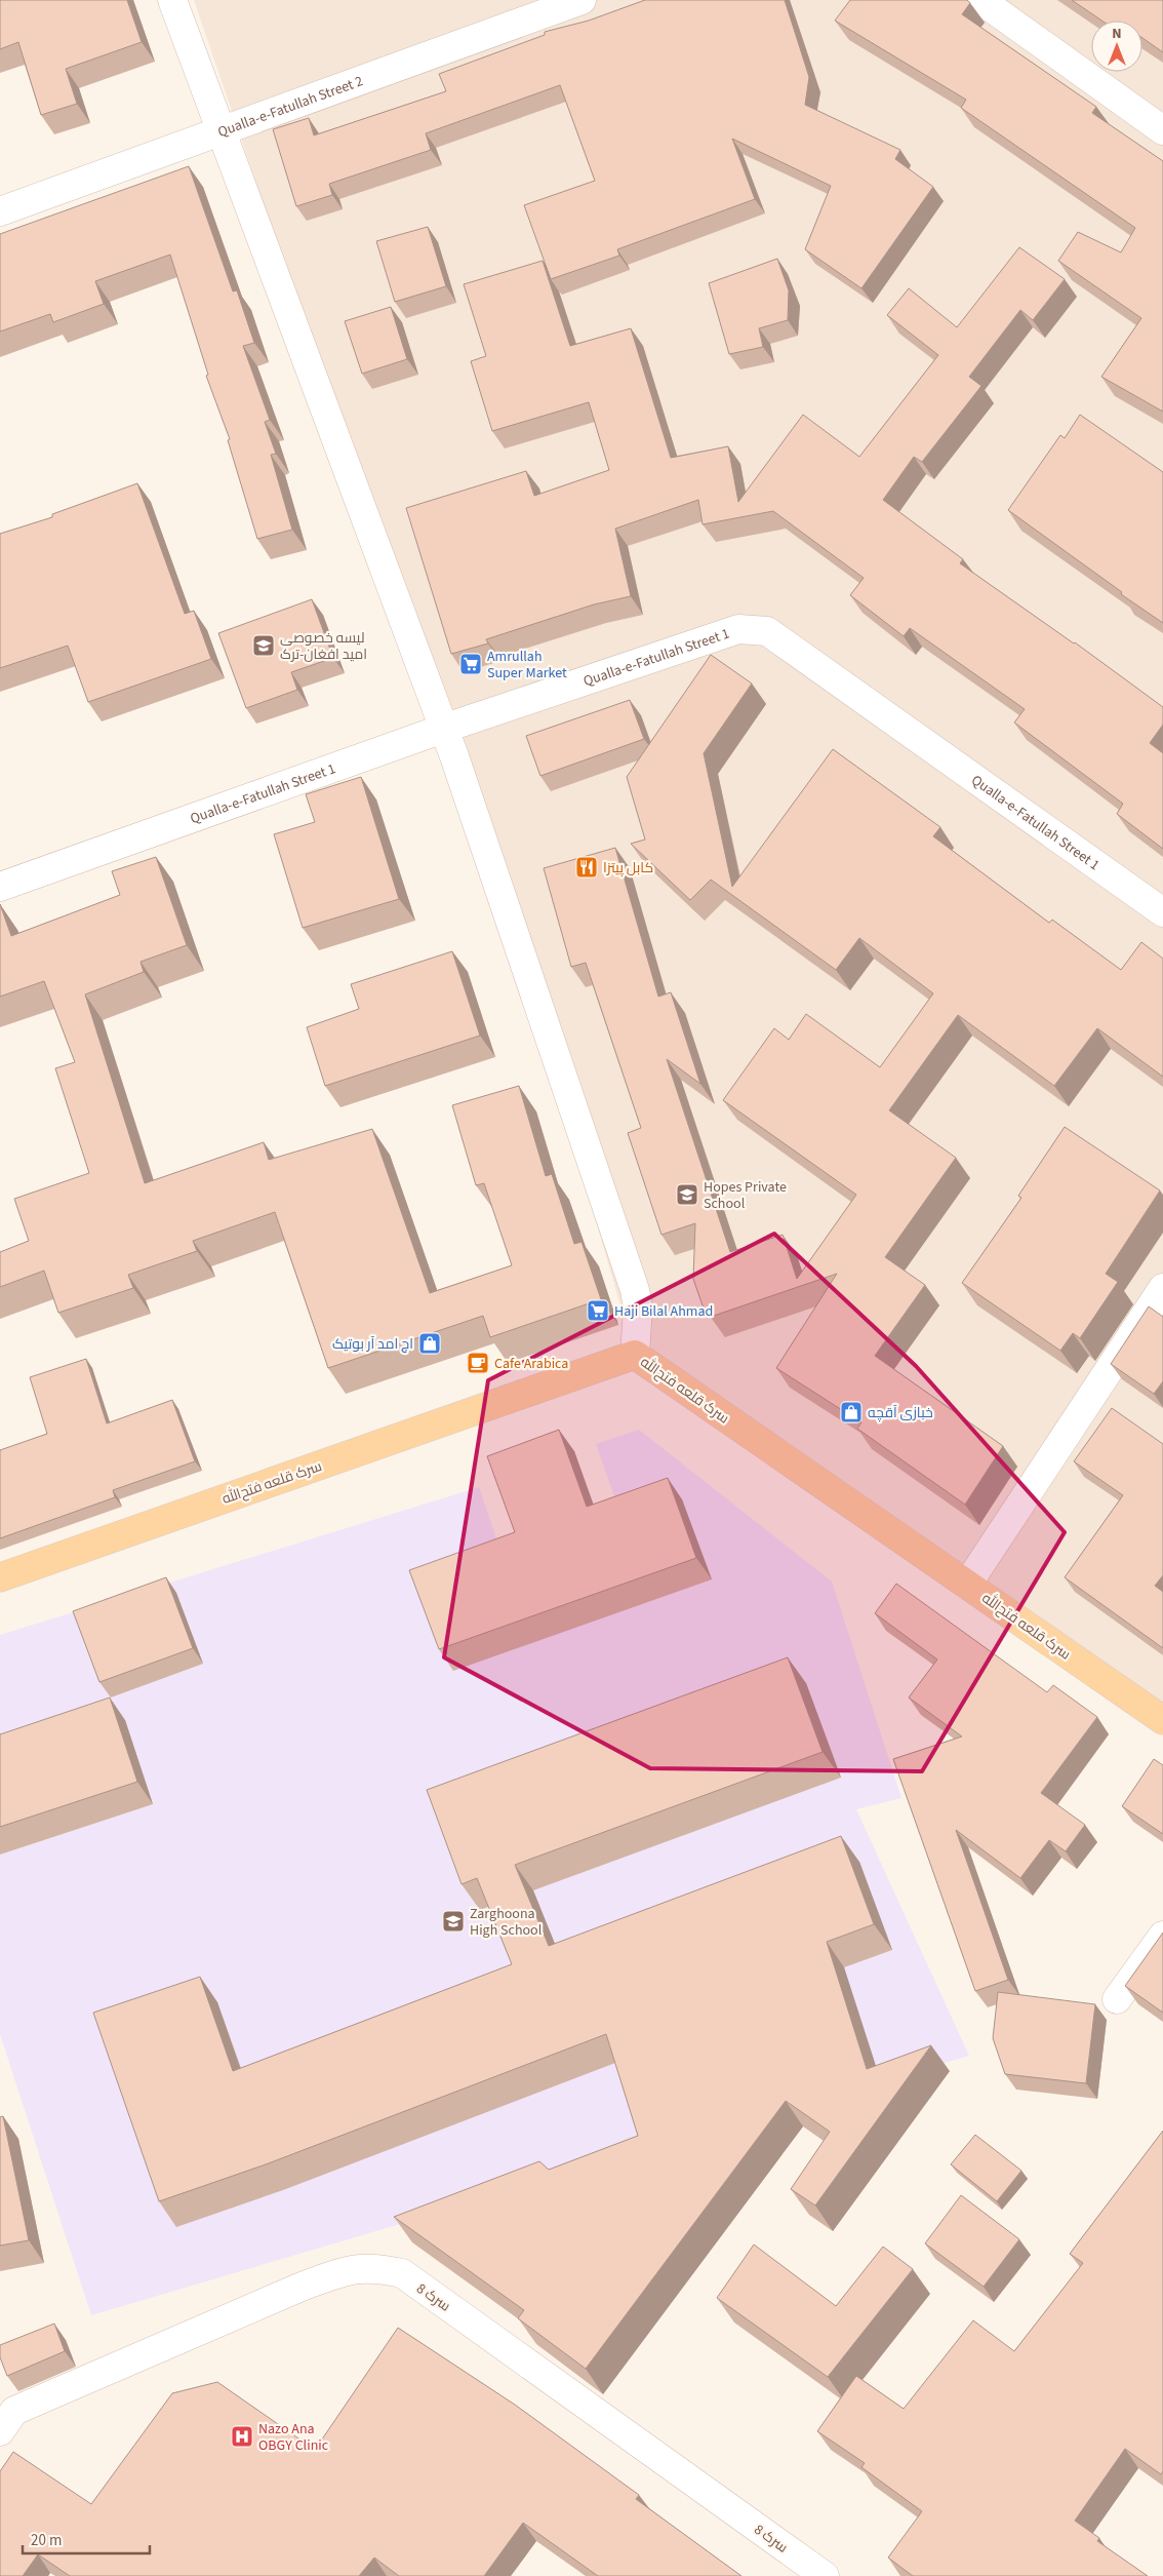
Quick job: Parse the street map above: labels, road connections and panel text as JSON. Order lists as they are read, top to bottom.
{
  "streets": {
    "main road": ["سرک قلعه فتح‌الله"],
    "street": ["Qualla-e-Fatullah Street 2", "Qualla-e-Fatullah Street 1", "سرک 8"]
  },
  "places": {
    "school or university": ["لیسه خصوصی امید افغان-ترک", "Hopes Private School", "Zarghoona High School"],
    "supermarket": ["Amrullah Super Market", "Haji Bilal Ahmad"],
    "restaurant": ["کابل پیتزا"],
    "shop": ["اچ امد آر بوتیک", "خبازی آقچه"],
    "cafe": ["Cafe Arabica"],
    "hospital": ["Nazo Ana OBGY Clinic"]
  },
  "scale_bar": "20 m",
  "north": "top"
}
